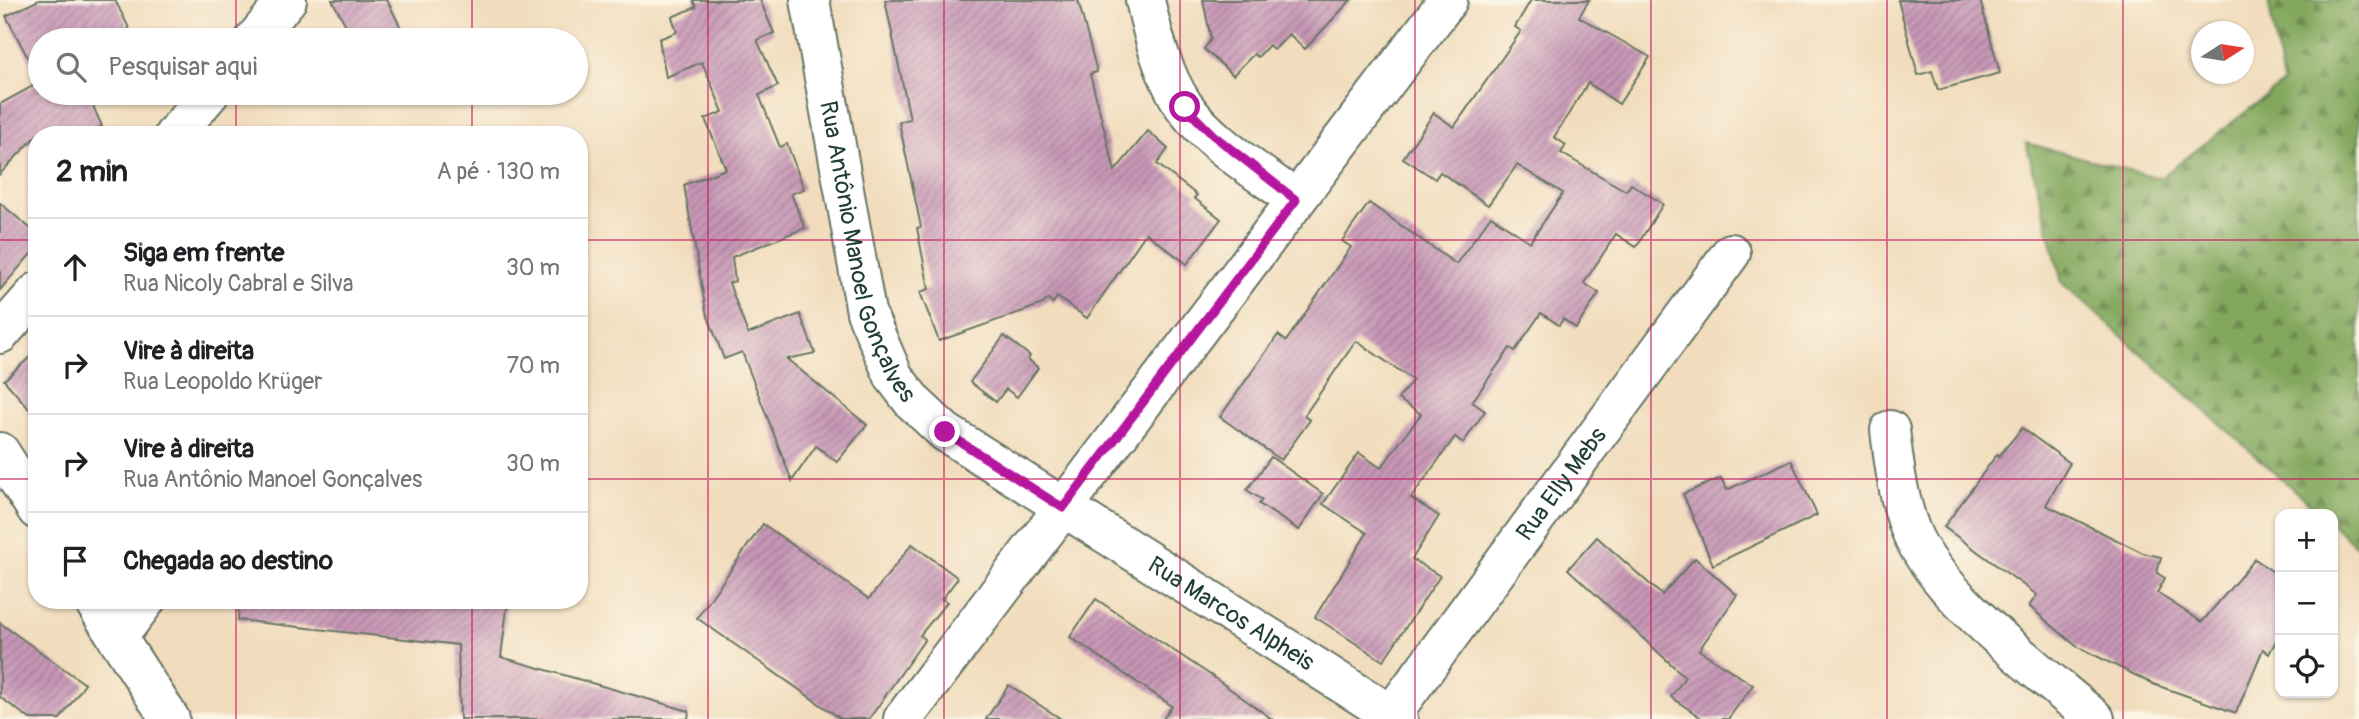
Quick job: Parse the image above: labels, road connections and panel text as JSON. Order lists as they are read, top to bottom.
{
  "streets": {
    "street": ["Rua Antônio Manoel Gonçalves", "Rua Elly Mebs", "Rua Marcos Alpheis"]
  },
  "crossings": [
    ["Rua Antônio Manoel Gonçalves", "Rua Marcos Alpheis"],
    ["Rua Elly Mebs", "Rua Marcos Alpheis"]
  ],
  "north": "right",
  "page": {
    "search": "Pesquisar aqui",
    "heading": ["2 min", "A pé · 130 m"],
    "list": [
      ["Siga em frente", "Rua Nicoly Cabral e Silva", "30 m"],
      ["Vire à direita", "Rua Leopoldo Krüger", "70 m"],
      ["Vire à direita", "Rua Antônio Manoel Gonçalves", "30 m"],
      "Chegada ao destino"
    ],
    "map_buttons": ["+", "−"]
  }
}
